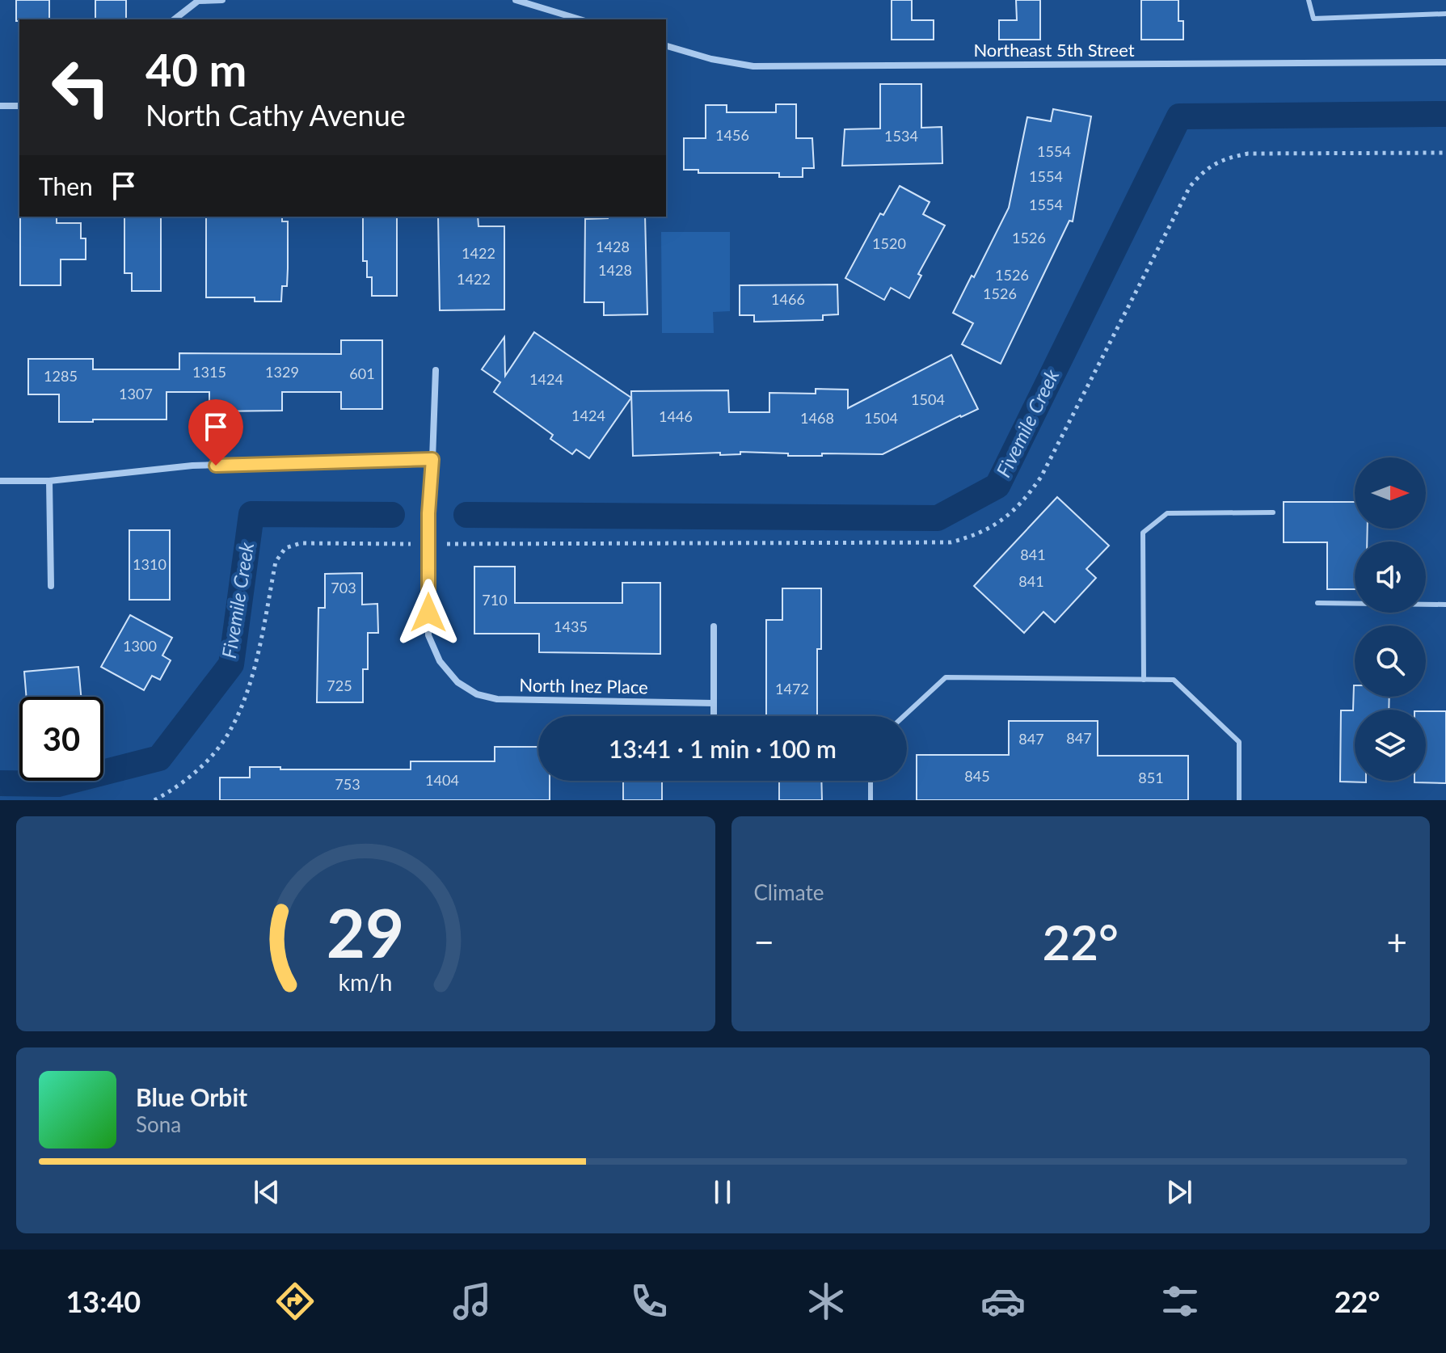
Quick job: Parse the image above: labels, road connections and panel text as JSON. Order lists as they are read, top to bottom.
{
  "streets": {
    "street": ["Northeast 5th Street", "North Inez Place"]
  },
  "water": ["Fivemile Creek"],
  "house_numbers": [
    "1456",
    "1534",
    "1554",
    "1554",
    "1554",
    "1526",
    "1520",
    "1428",
    "1422",
    "1428",
    "1526",
    "1422",
    "1526",
    "1466",
    "1315",
    "1329",
    "601",
    "1285",
    "1424",
    "1307",
    "1504",
    "1424",
    "1446",
    "1468",
    "1504",
    "841",
    "1310",
    "841",
    "703",
    "710",
    "1435",
    "1300",
    "725",
    "1472",
    "847",
    "847",
    "845",
    "851",
    "1404",
    "753"
  ],
  "north": "right",
  "page": {
    "turn": ["40 m", "North Cathy Avenue"],
    "then": "Then",
    "limit": "30",
    "trip": "13:41 · 1 min · 100 m",
    "tile": "Climate",
    "heat": ["−", "22°", "+"],
    "song": ["Blue Orbit", "Sona"],
    "tabs": ["13:40", "22°"],
    "gauge": ["29", "km/h"]
  }
}
